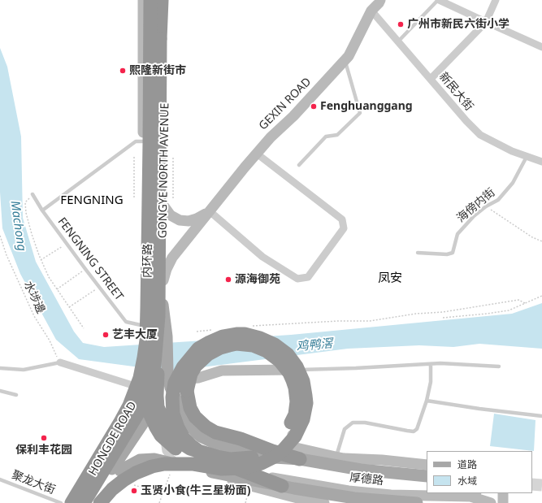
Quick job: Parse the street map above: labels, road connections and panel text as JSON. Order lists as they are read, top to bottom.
{
  "streets": {
    "highway": ["内环路"],
    "main road": ["GONGYE NORTH AVENUE", "HONGDE ROAD"],
    "street": ["新民大街", "GEXIN ROAD", "厚德路"],
    "lane": ["海傍内街", "FENGNING STREET", "聚龙大街"],
    "path": ["水埗邊"]
  },
  "crossings": [
    ["新民大街", "GEXIN ROAD"],
    ["新民大街", "海傍内街"],
    ["GEXIN ROAD", "GONGYE NORTH AVENUE"],
    ["GONGYE NORTH AVENUE", "内环路"],
    ["内环路", "HONGDE ROAD"]
  ],
  "districts": ["FENGNING", "凤安"],
  "water": ["Machong", "鸡鸭滘"],
  "places": [
    "广州市新民六街小学",
    "熙隆新街市",
    "Fenghuanggang",
    "源海御苑",
    "艺丰大厦",
    "保利丰花园",
    "玉贤小食(牛三星粉面)"
  ],
  "legend": ["道路", "水域"]
}
